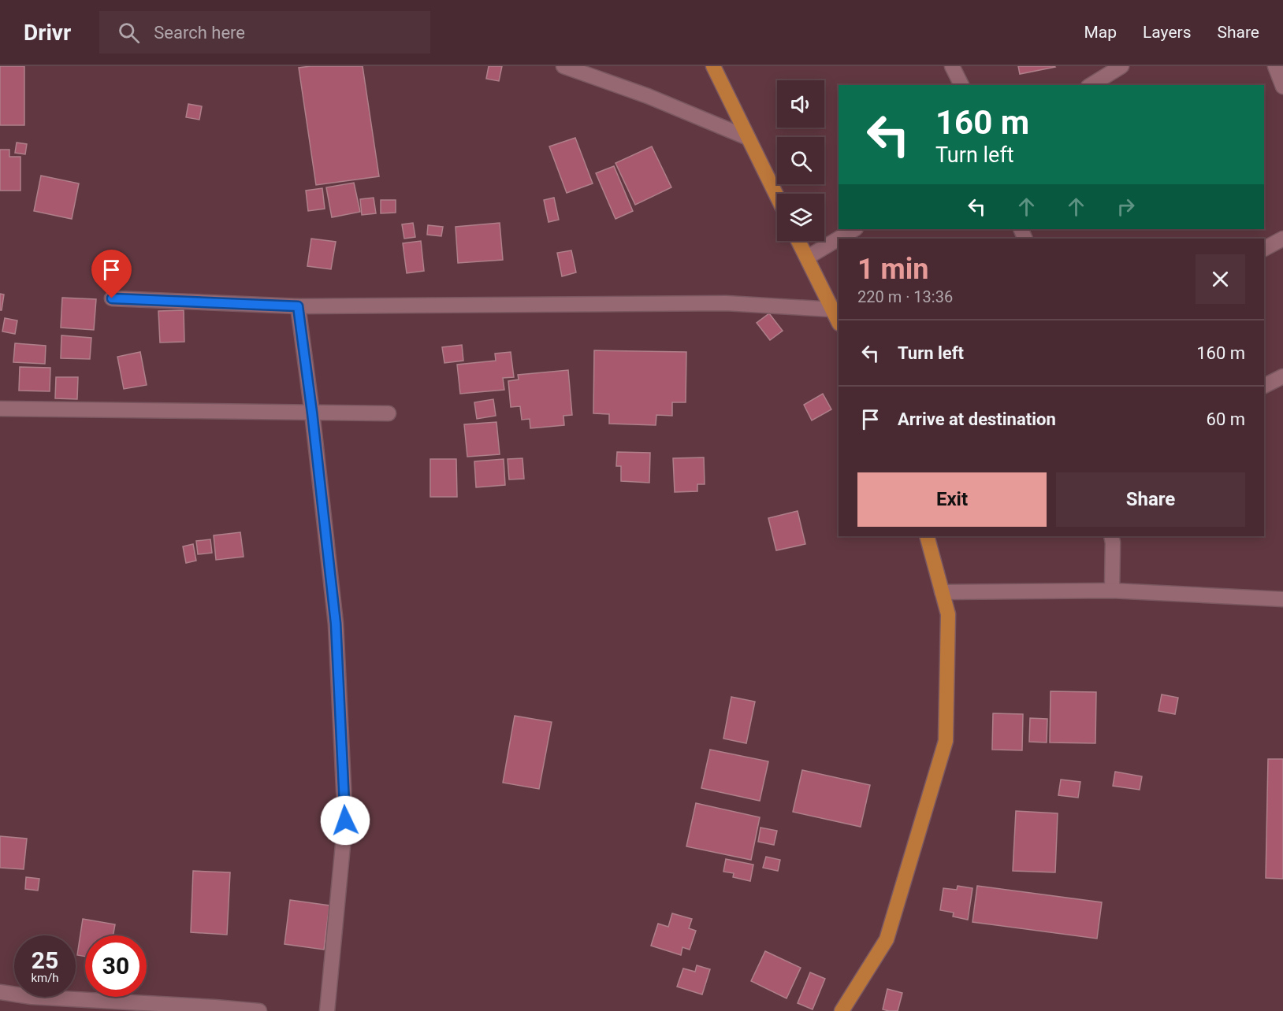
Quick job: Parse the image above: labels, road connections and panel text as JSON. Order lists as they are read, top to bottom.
{
  "page": {
    "header": "Drivr",
    "search": "Search here",
    "nav": ["Map", "Layers", "Share"],
    "turn": ["160 m", "Turn left"],
    "heading": ["1 min", "220 m · 13:36"],
    "list": [
      {
        "name": "Turn left",
        "value": "160 m"
      },
      {
        "name": "Arrive at destination",
        "value": "60 m"
      }
    ],
    "buttons": ["Exit", "Share"],
    "speed": "25 km/h",
    "limit": "30"
  }
}
